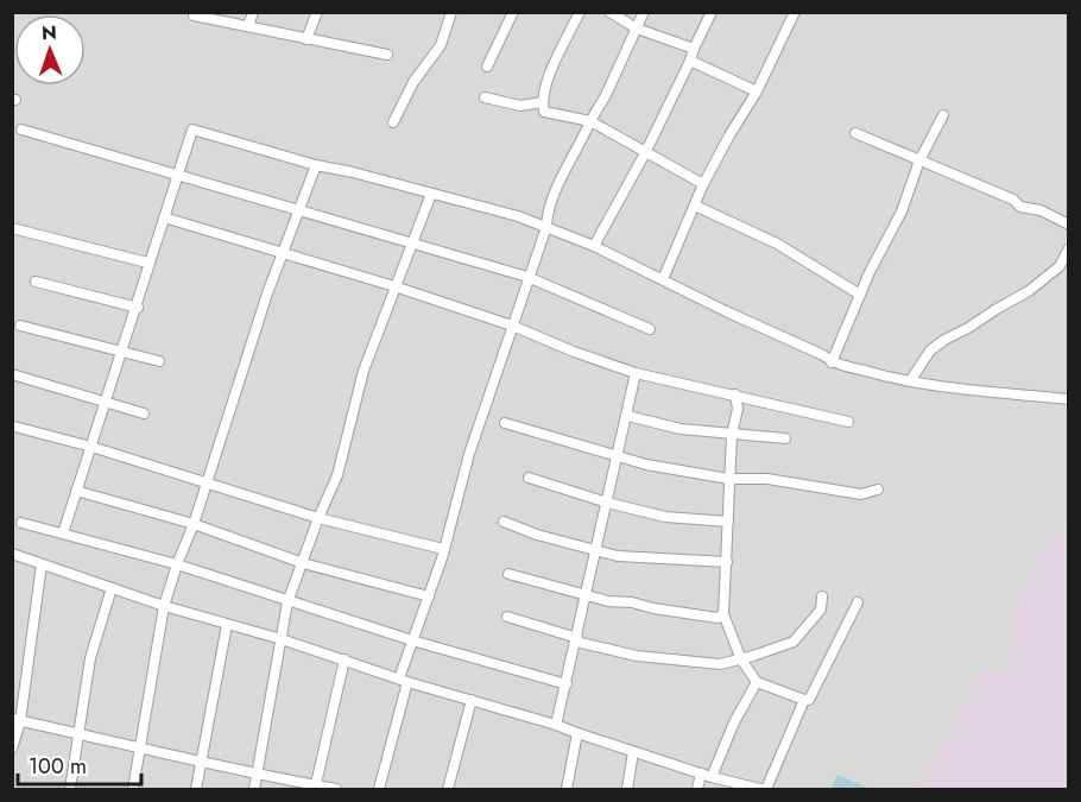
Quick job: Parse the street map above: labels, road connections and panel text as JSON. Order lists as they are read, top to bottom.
{
  "scale_bar": "100 m",
  "north": "top"
}
